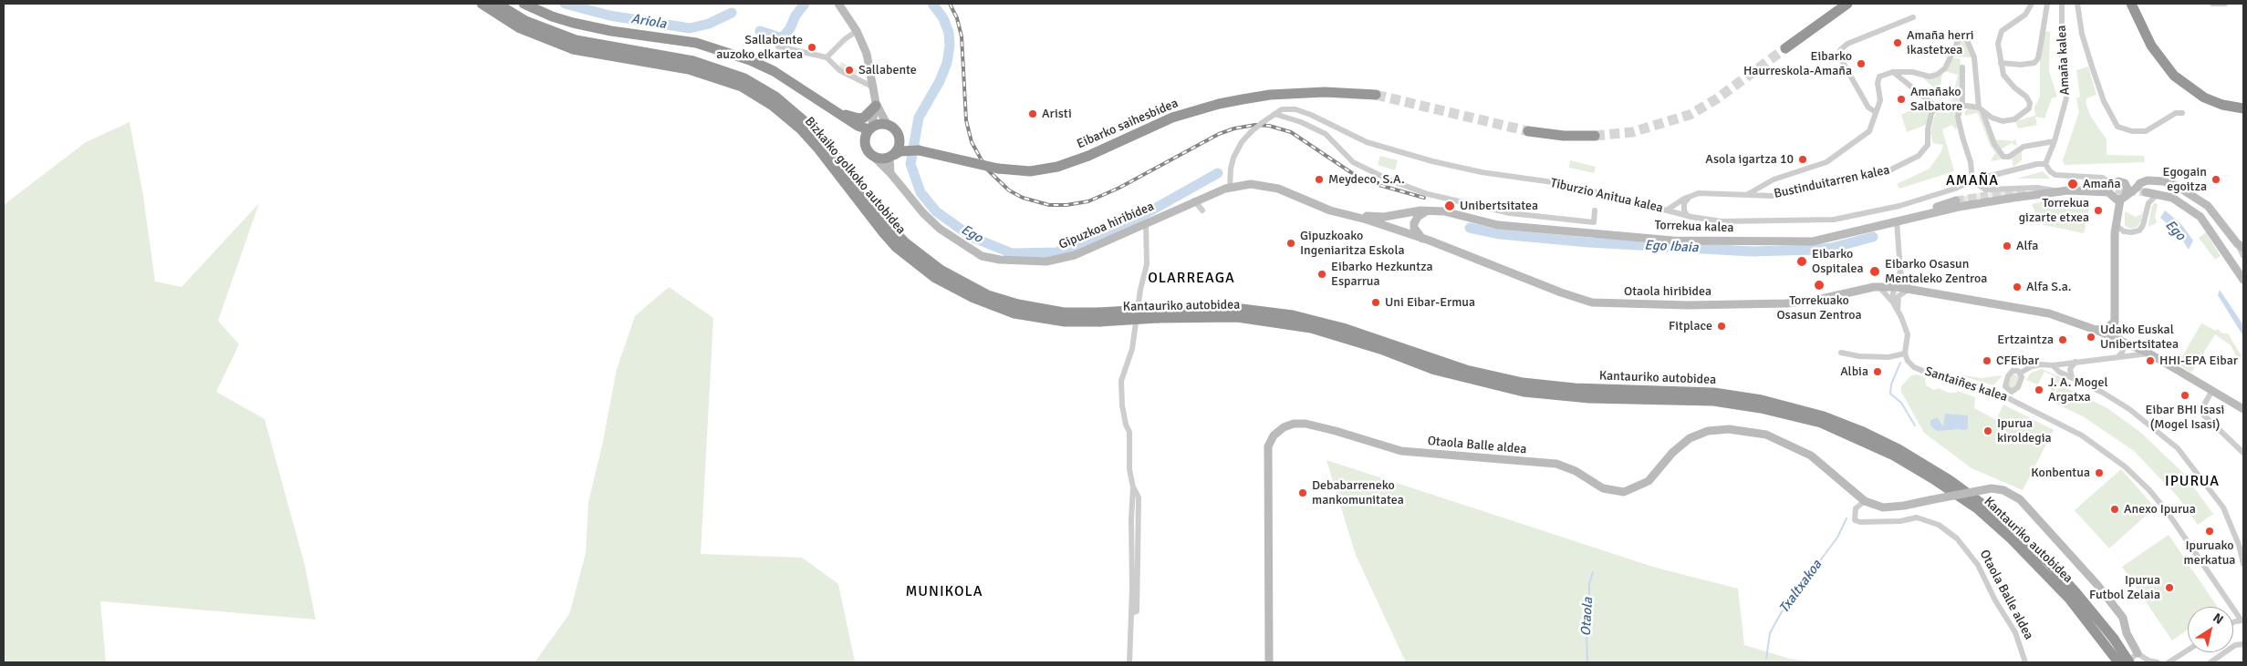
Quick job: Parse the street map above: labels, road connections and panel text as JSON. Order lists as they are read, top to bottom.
{
  "streets": {
    "highway": ["Eibarko saihesbidea", "Bizkaiko golkoko autobidea", "Kantauriko autobidea"],
    "street": [
      "Amaña kalea",
      "Bustinduitarren kalea",
      "Tiburzio Anitua kalea",
      "Gipuzkoa hiribidea",
      "Torrekua kalea",
      "Otaola hiribidea",
      "Santaiñes kalea",
      "Otaola Balle aldea"
    ]
  },
  "crossings": [
    ["Amaña kalea", "Tiburzio Anitua kalea"],
    ["Eibarko saihesbidea", "Gipuzkoa hiribidea"],
    ["Bizkaiko golkoko autobidea", "Kantauriko autobidea"],
    ["Bustinduitarren kalea", "Tiburzio Anitua kalea"],
    ["Gipuzkoa hiribidea", "Otaola hiribidea"],
    ["Torrekua kalea", "Otaola hiribidea"]
  ],
  "districts": [
    "AMAÑA",
    "OLARREAGA",
    "IPURUA",
    "MUNIKOLA"
  ],
  "water": [
    "Ariola",
    "Ego",
    "Ego Ibaia",
    "Txaltxakoa",
    "Otaola"
  ],
  "places": [
    "Amaña herri ikastetxea",
    "Sallabente auzoko elkartea",
    "Eibarko Haurreskola-Amaña",
    "Sallabente",
    "Amañako Salbatore",
    "Aristi",
    "Asola igartza 10",
    "Meydeco, S.A.",
    "Egogain egoitza",
    "Amaña",
    "Unibertsitatea",
    "Torrekua gizarte etxea",
    "Gipuzkoako Ingeniaritza Eskola",
    "Alfa",
    "Eibarko Ospitalea",
    "Eibarko Osasun Mentaleko Zentroa",
    "Eibarko Hezkuntza Esparrua",
    "Torrekuako Osasun Zentroa",
    "Alfa S.a.",
    "Uni Eibar-Ermua",
    "Fitplace",
    "Udako Euskal Unibertsitatea",
    "Ertzaintza",
    "CFEibar",
    "HHI-EPA Eibar",
    "Albia",
    "J. A. Mogel Argatxa",
    "Eibar BHI Isasi (Mogel Isasi)",
    "Ipurua kiroldegia",
    "Konbentua",
    "Debabarreneko mankomunitatea",
    "Anexo Ipurua",
    "Ipuruako merkatua",
    "Ipurua Futbol Zelaia"
  ],
  "north": "top right"
}
